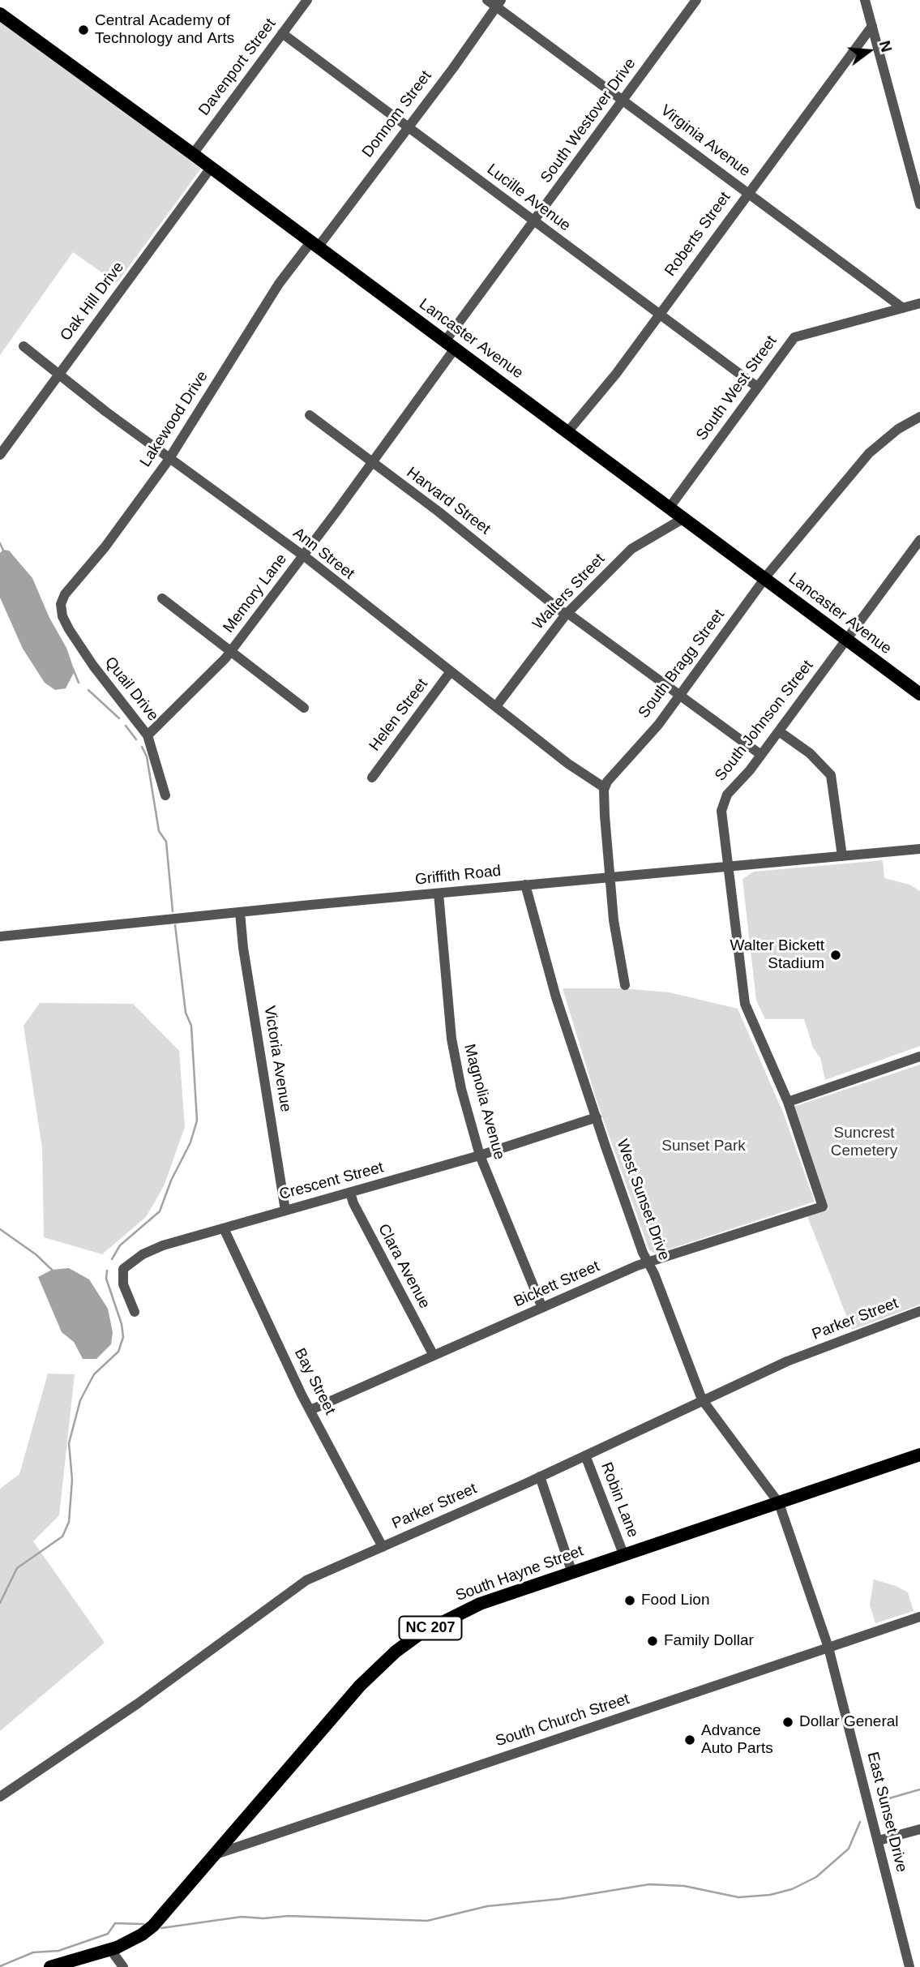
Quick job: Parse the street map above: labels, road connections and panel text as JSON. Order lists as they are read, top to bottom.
{
  "streets": {
    "main road": ["Lancaster Avenue", "South Hayne Street", "NC 207"],
    "street": [
      "Davenport Street",
      "Donnom Street",
      "South Westover Drive",
      "Virginia Avenue",
      "Lucille Avenue",
      "Roberts Street",
      "Oak Hill Drive",
      "South West Street",
      "Lakewood Drive",
      "Harvard Street",
      "Ann Street",
      "Walters Street",
      "Memory Lane",
      "South Bragg Street",
      "Quail Drive",
      "Helen Street",
      "South Johnson Street",
      "Griffith Road",
      "Victoria Avenue",
      "Magnolia Avenue",
      "Crescent Street",
      "West Sunset Drive",
      "Clara Avenue",
      "Bickett Street",
      "Parker Street",
      "Bay Street",
      "Robin Lane",
      "South Church Street",
      "East Sunset Drive"
    ]
  },
  "crossings": [
    ["Davenport Street", "Lucille Avenue"],
    ["Davenport Street", "Lancaster Avenue"],
    ["Donnom Street", "Virginia Avenue"],
    ["Donnom Street", "Lucille Avenue"],
    ["Donnom Street", "Lancaster Avenue"],
    ["Donnom Street", "Lakewood Drive"],
    ["South Westover Drive", "Virginia Avenue"],
    ["South Westover Drive", "Lucille Avenue"],
    ["South Westover Drive", "Lancaster Avenue"],
    ["South Westover Drive", "Memory Lane"],
    ["Virginia Avenue", "Roberts Street"],
    ["Virginia Avenue", "South West Street"],
    ["Lucille Avenue", "Roberts Street"],
    ["Lucille Avenue", "South West Street"],
    ["Roberts Street", "Lancaster Avenue"],
    ["Oak Hill Drive", "Lancaster Avenue"],
    ["Oak Hill Drive", "Ann Street"],
    ["Lancaster Avenue", "South West Street"],
    ["Lancaster Avenue", "Lakewood Drive"],
    ["Lancaster Avenue", "Walters Street"],
    ["Lancaster Avenue", "Memory Lane"],
    ["Lancaster Avenue", "South Bragg Street"],
    ["Lancaster Avenue", "South Johnson Street"],
    ["Lakewood Drive", "Ann Street"],
    ["Lakewood Drive", "Quail Drive"],
    ["Harvard Street", "Walters Street"],
    ["Harvard Street", "Memory Lane"],
    ["Harvard Street", "South Bragg Street"],
    ["Harvard Street", "South Johnson Street"],
    ["Ann Street", "Walters Street"],
    ["Ann Street", "Memory Lane"],
    ["Ann Street", "South Bragg Street"],
    ["Ann Street", "Helen Street"],
    ["Memory Lane", "Quail Drive"],
    ["South Johnson Street", "Griffith Road"],
    ["South Johnson Street", "Bickett Street"],
    ["Griffith Road", "Victoria Avenue"],
    ["Griffith Road", "Magnolia Avenue"],
    ["Griffith Road", "West Sunset Drive"],
    ["Victoria Avenue", "Crescent Street"],
    ["Magnolia Avenue", "Crescent Street"],
    ["Magnolia Avenue", "Bickett Street"],
    ["Crescent Street", "West Sunset Drive"],
    ["Crescent Street", "Clara Avenue"],
    ["Crescent Street", "Bay Street"],
    ["West Sunset Drive", "Bickett Street"],
    ["West Sunset Drive", "Parker Street"],
    ["West Sunset Drive", "South Hayne Street"],
    ["West Sunset Drive", "East Sunset Drive"],
    ["Clara Avenue", "Bickett Street"],
    ["Bickett Street", "Bay Street"],
    ["Parker Street", "Bay Street"],
    ["Parker Street", "Robin Lane"],
    ["Robin Lane", "South Hayne Street"],
    ["South Hayne Street", "South Church Street"],
    ["South Hayne Street", "East Sunset Drive"],
    ["South Church Street", "East Sunset Drive"]
  ],
  "parks": ["Suncrest Cemetery", "Sunset Park"],
  "places": [
    "Central Academy of Technology and Arts",
    "Walter Bickett Stadium",
    "Food Lion",
    "Family Dollar",
    "Dollar General",
    "Advance Auto Parts"
  ],
  "north": "right"
}
